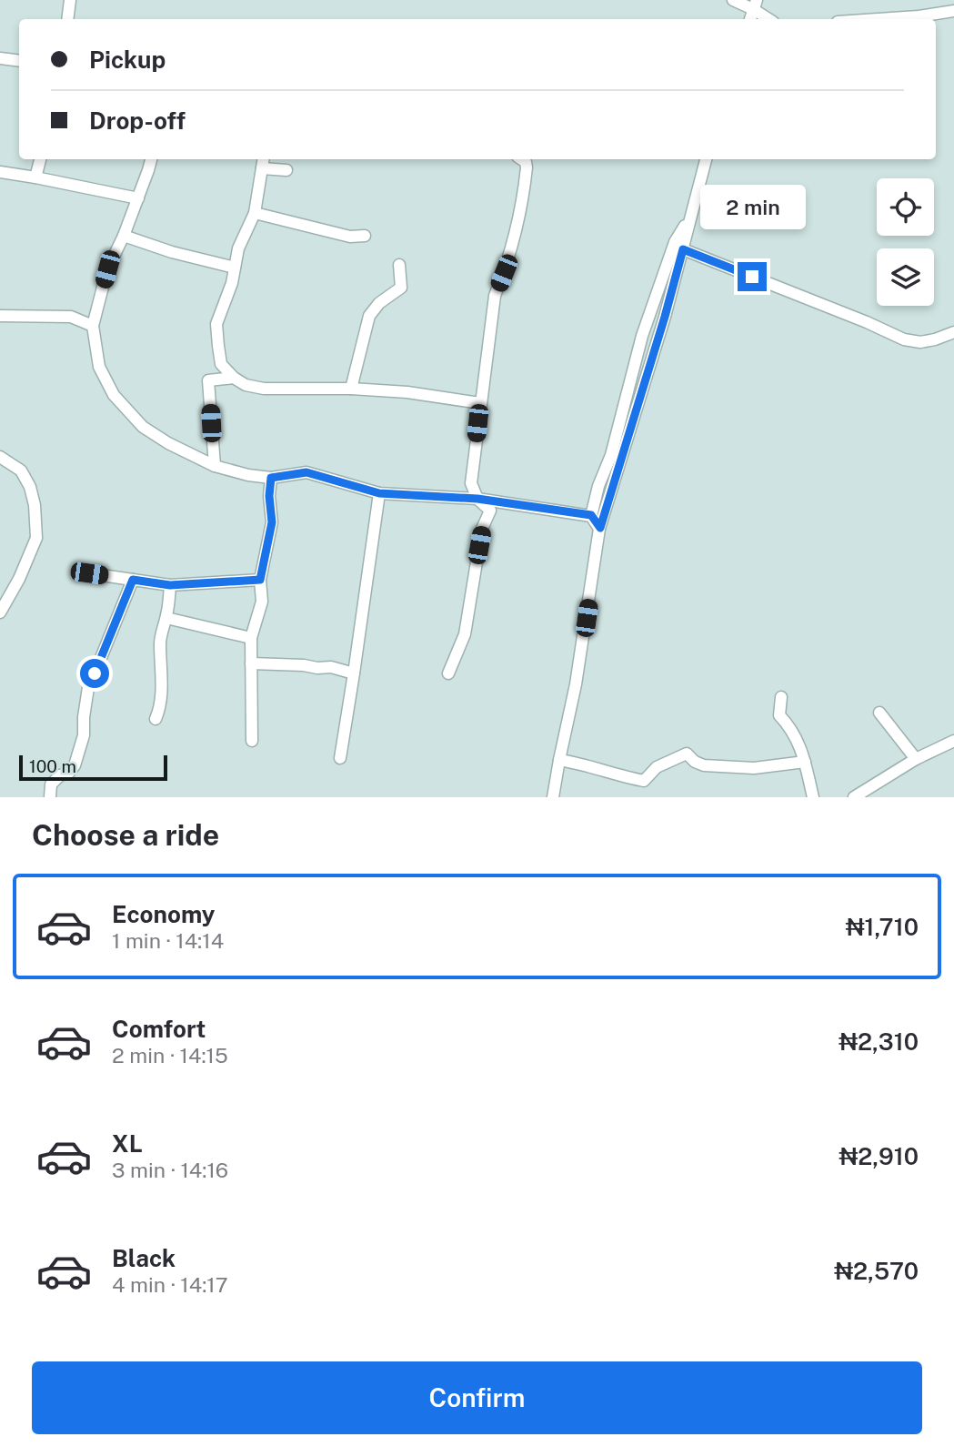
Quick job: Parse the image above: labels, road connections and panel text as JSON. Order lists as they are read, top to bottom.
{
  "scale_bar": "100 m",
  "page": {
    "banner": ["Pickup", "Drop-off"],
    "bubble": "2 min",
    "scale": "100 m",
    "heading": "Choose a ride",
    "list": [
      {
        "name": "Economy",
        "note": "1 min · 14:14",
        "value": "₦1,710"
      },
      {
        "name": "Comfort",
        "note": "2 min · 14:15",
        "value": "₦2,310"
      },
      {
        "name": "XL",
        "note": "3 min · 14:16",
        "value": "₦2,910"
      },
      {
        "name": "Black",
        "note": "4 min · 14:17",
        "value": "₦2,570"
      }
    ],
    "buttons": "Confirm"
  }
}
